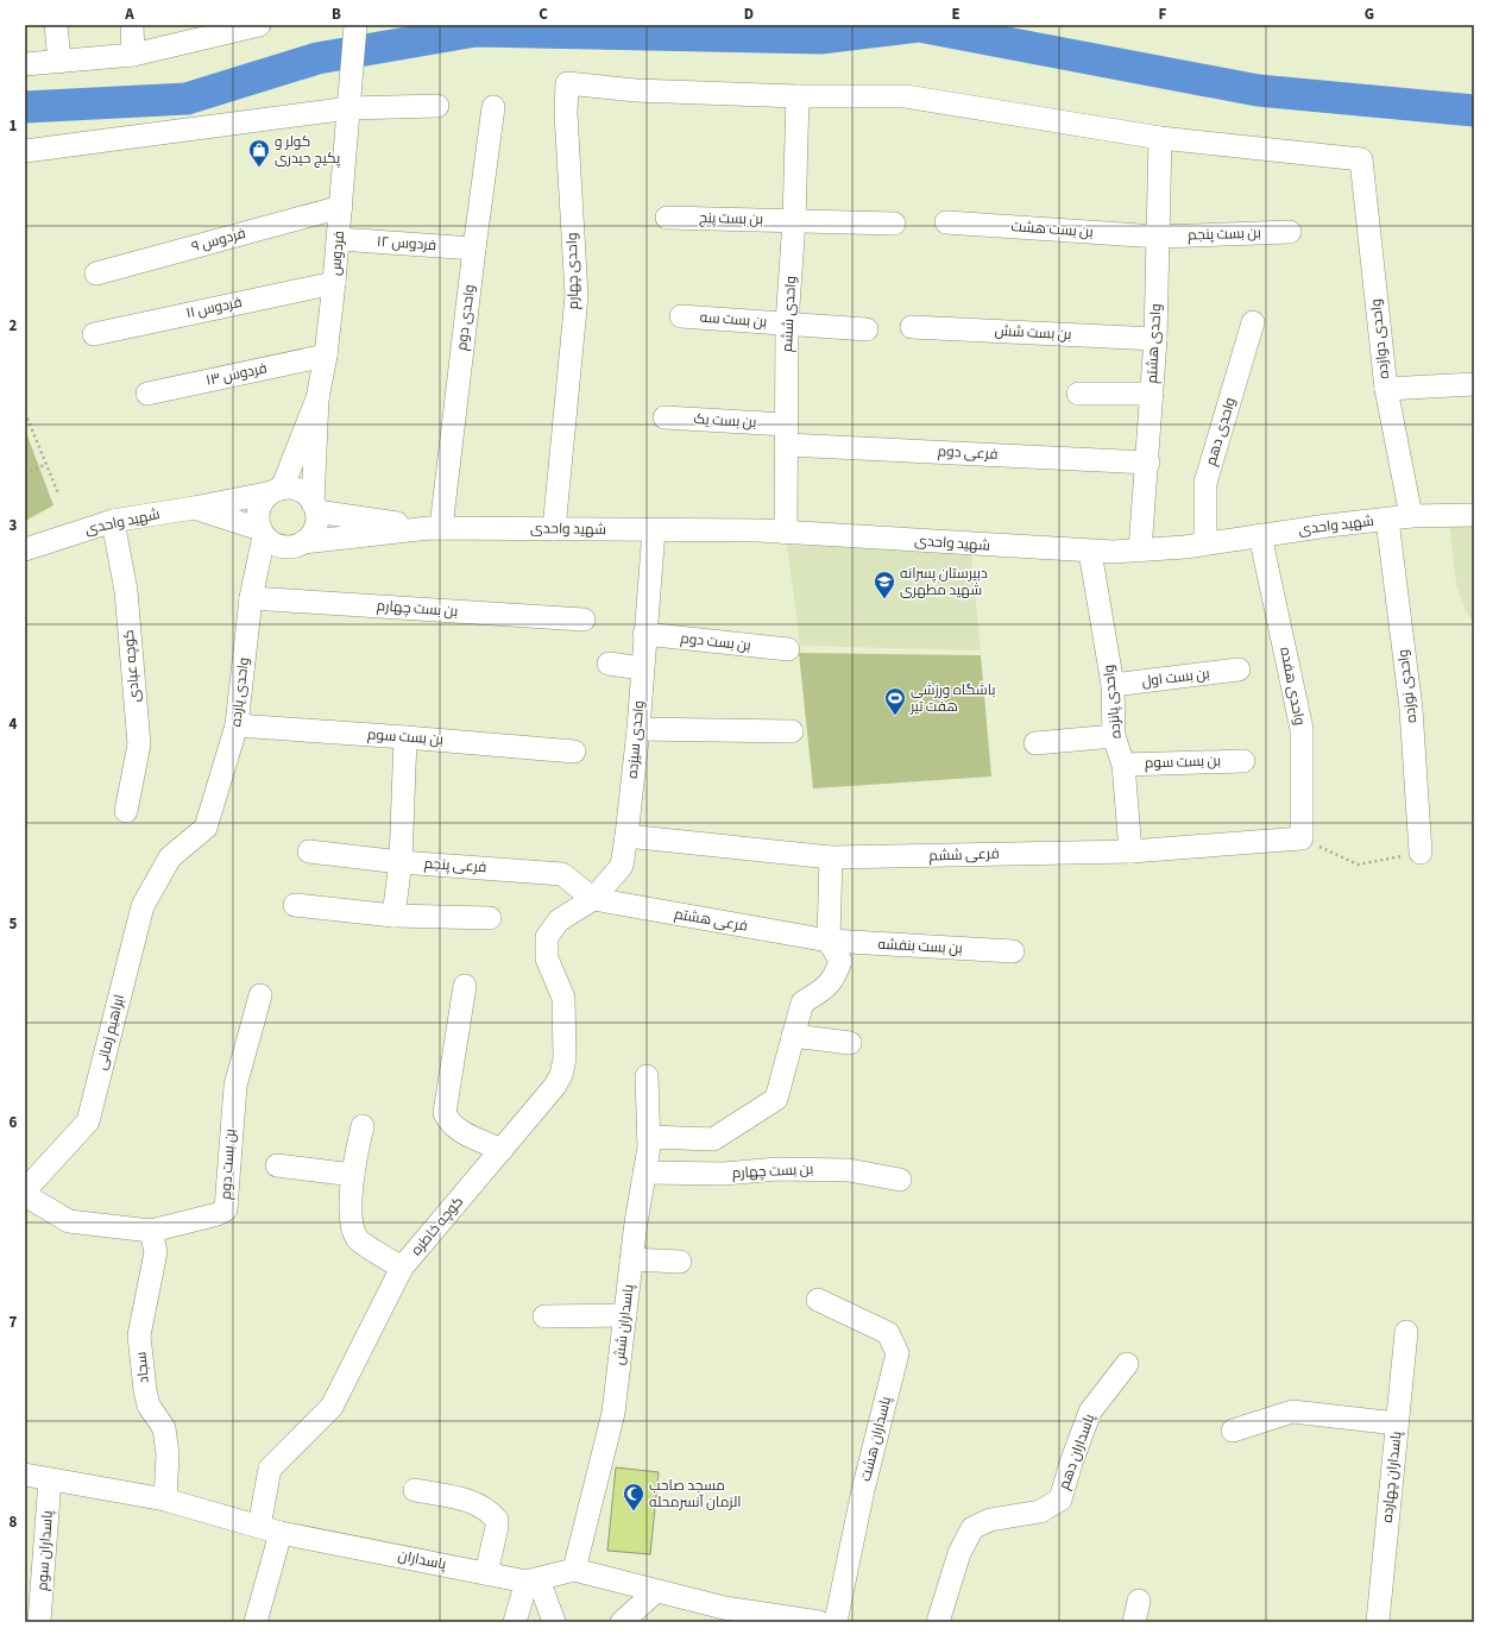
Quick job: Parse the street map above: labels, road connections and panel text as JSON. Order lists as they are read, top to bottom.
{
  "streets": {
    "street": [
      "بن بست پنج",
      "بن بست هشت",
      "بن بست پنجم",
      "فردوس ۹",
      "فردوس ۱۲",
      "فردوس",
      "واحدی چهارم",
      "فردوس ۱۱",
      "واحدی ششم",
      "واحدی دوم",
      "بن بست سه",
      "بن بست شش",
      "واحدی دوازده",
      "واحدی هشتم",
      "فردوس ۱۳",
      "بن بست یک",
      "واحدی دهم",
      "فرعی دوم",
      "شهید واحدی",
      "بن بست چهارم",
      "بن بست دوم",
      "کوچه عبادی",
      "بن بست اول",
      "واحدی هفده",
      "واحدی نوزده",
      "واحدی یازده",
      "واحدی پانزده",
      "بن بست سوم",
      "واحدی سیزده",
      "فرعی ششم",
      "فرعی پنجم",
      "فرعی هشتم",
      "بن بست بنفشه",
      "ابراهیم زمانی",
      "كوچه خاطره",
      "پاسداران شش",
      "سجاد",
      "پاسداران هشت",
      "پاسداران دهم",
      "پاسداران چهارده",
      "پاسداران سوم",
      "پاسداران"
    ]
  },
  "crossings": [
    ["بن بست پنج", "واحدی ششم"],
    ["بن بست هشت", "بن بست پنجم"],
    ["بن بست هشت", "واحدی هشتم"],
    ["بن بست پنجم", "واحدی هشتم"],
    ["فردوس ۹", "فردوس"],
    ["فردوس ۱۲", "فردوس"],
    ["فردوس ۱۲", "واحدی دوم"],
    ["فردوس", "فردوس ۱۱"],
    ["فردوس", "فردوس ۱۳"],
    ["واحدی چهارم", "واحدی ششم"],
    ["واحدی چهارم", "شهید واحدی"],
    ["واحدی ششم", "بن بست سه"],
    ["واحدی ششم", "بن بست یک"],
    ["واحدی ششم", "فرعی دوم"],
    ["واحدی ششم", "شهید واحدی"],
    ["واحدی دوم", "شهید واحدی"],
    ["بن بست شش", "واحدی هشتم"],
    ["واحدی دوازده", "واحدی هشتم"],
    ["واحدی دوازده", "شهید واحدی"],
    ["واحدی هشتم", "فرعی دوم"],
    ["واحدی هشتم", "شهید واحدی"],
    ["بن بست یک", "فرعی دوم"],
    ["واحدی دهم", "شهید واحدی"],
    ["شهید واحدی", "کوچه عبادی"],
    ["شهید واحدی", "واحدی هفده"],
    ["شهید واحدی", "واحدی نوزده"],
    ["شهید واحدی", "واحدی یازده"],
    ["شهید واحدی", "واحدی پانزده"],
    ["شهید واحدی", "واحدی سیزده"],
    ["بن بست چهارم", "واحدی یازده"],
    ["بن بست چهارم", "پاسداران شش"],
    ["بن بست دوم", "واحدی سیزده"],
    ["بن بست دوم", "سجاد"],
    ["بن بست اول", "واحدی پانزده"],
    ["واحدی هفده", "فرعی ششم"],
    ["واحدی یازده", "بن بست سوم"],
    ["واحدی یازده", "ابراهیم زمانی"],
    ["واحدی پانزده", "بن بست سوم"],
    ["واحدی پانزده", "فرعی ششم"],
    ["واحدی سیزده", "فرعی ششم"],
    ["واحدی سیزده", "فرعی پنجم"],
    ["واحدی سیزده", "فرعی هشتم"],
    ["واحدی سیزده", "كوچه خاطره"],
    ["فرعی پنجم", "فرعی هشتم"],
    ["فرعی هشتم", "بن بست بنفشه"],
    ["كوچه خاطره", "پاسداران"],
    ["پاسداران شش", "پاسداران"],
    ["سجاد", "پاسداران"],
    ["پاسداران سوم", "پاسداران"]
  ],
  "places": {
    "shop": ["کولر و پکیج حیدری"],
    "school or university": ["دبیرستان پسرانه شهید مطهری"],
    "sports": ["باشگاه ورزشی هفت تیر"],
    "mosque": ["مسجد صاحب الزمان آنسرمحله"]
  },
  "grid": {
    "columns": [
      "A",
      "B",
      "C",
      "D",
      "E",
      "F",
      "G"
    ],
    "rows": [
      "1",
      "2",
      "3",
      "4",
      "5",
      "6",
      "7",
      "8"
    ]
  }
}
